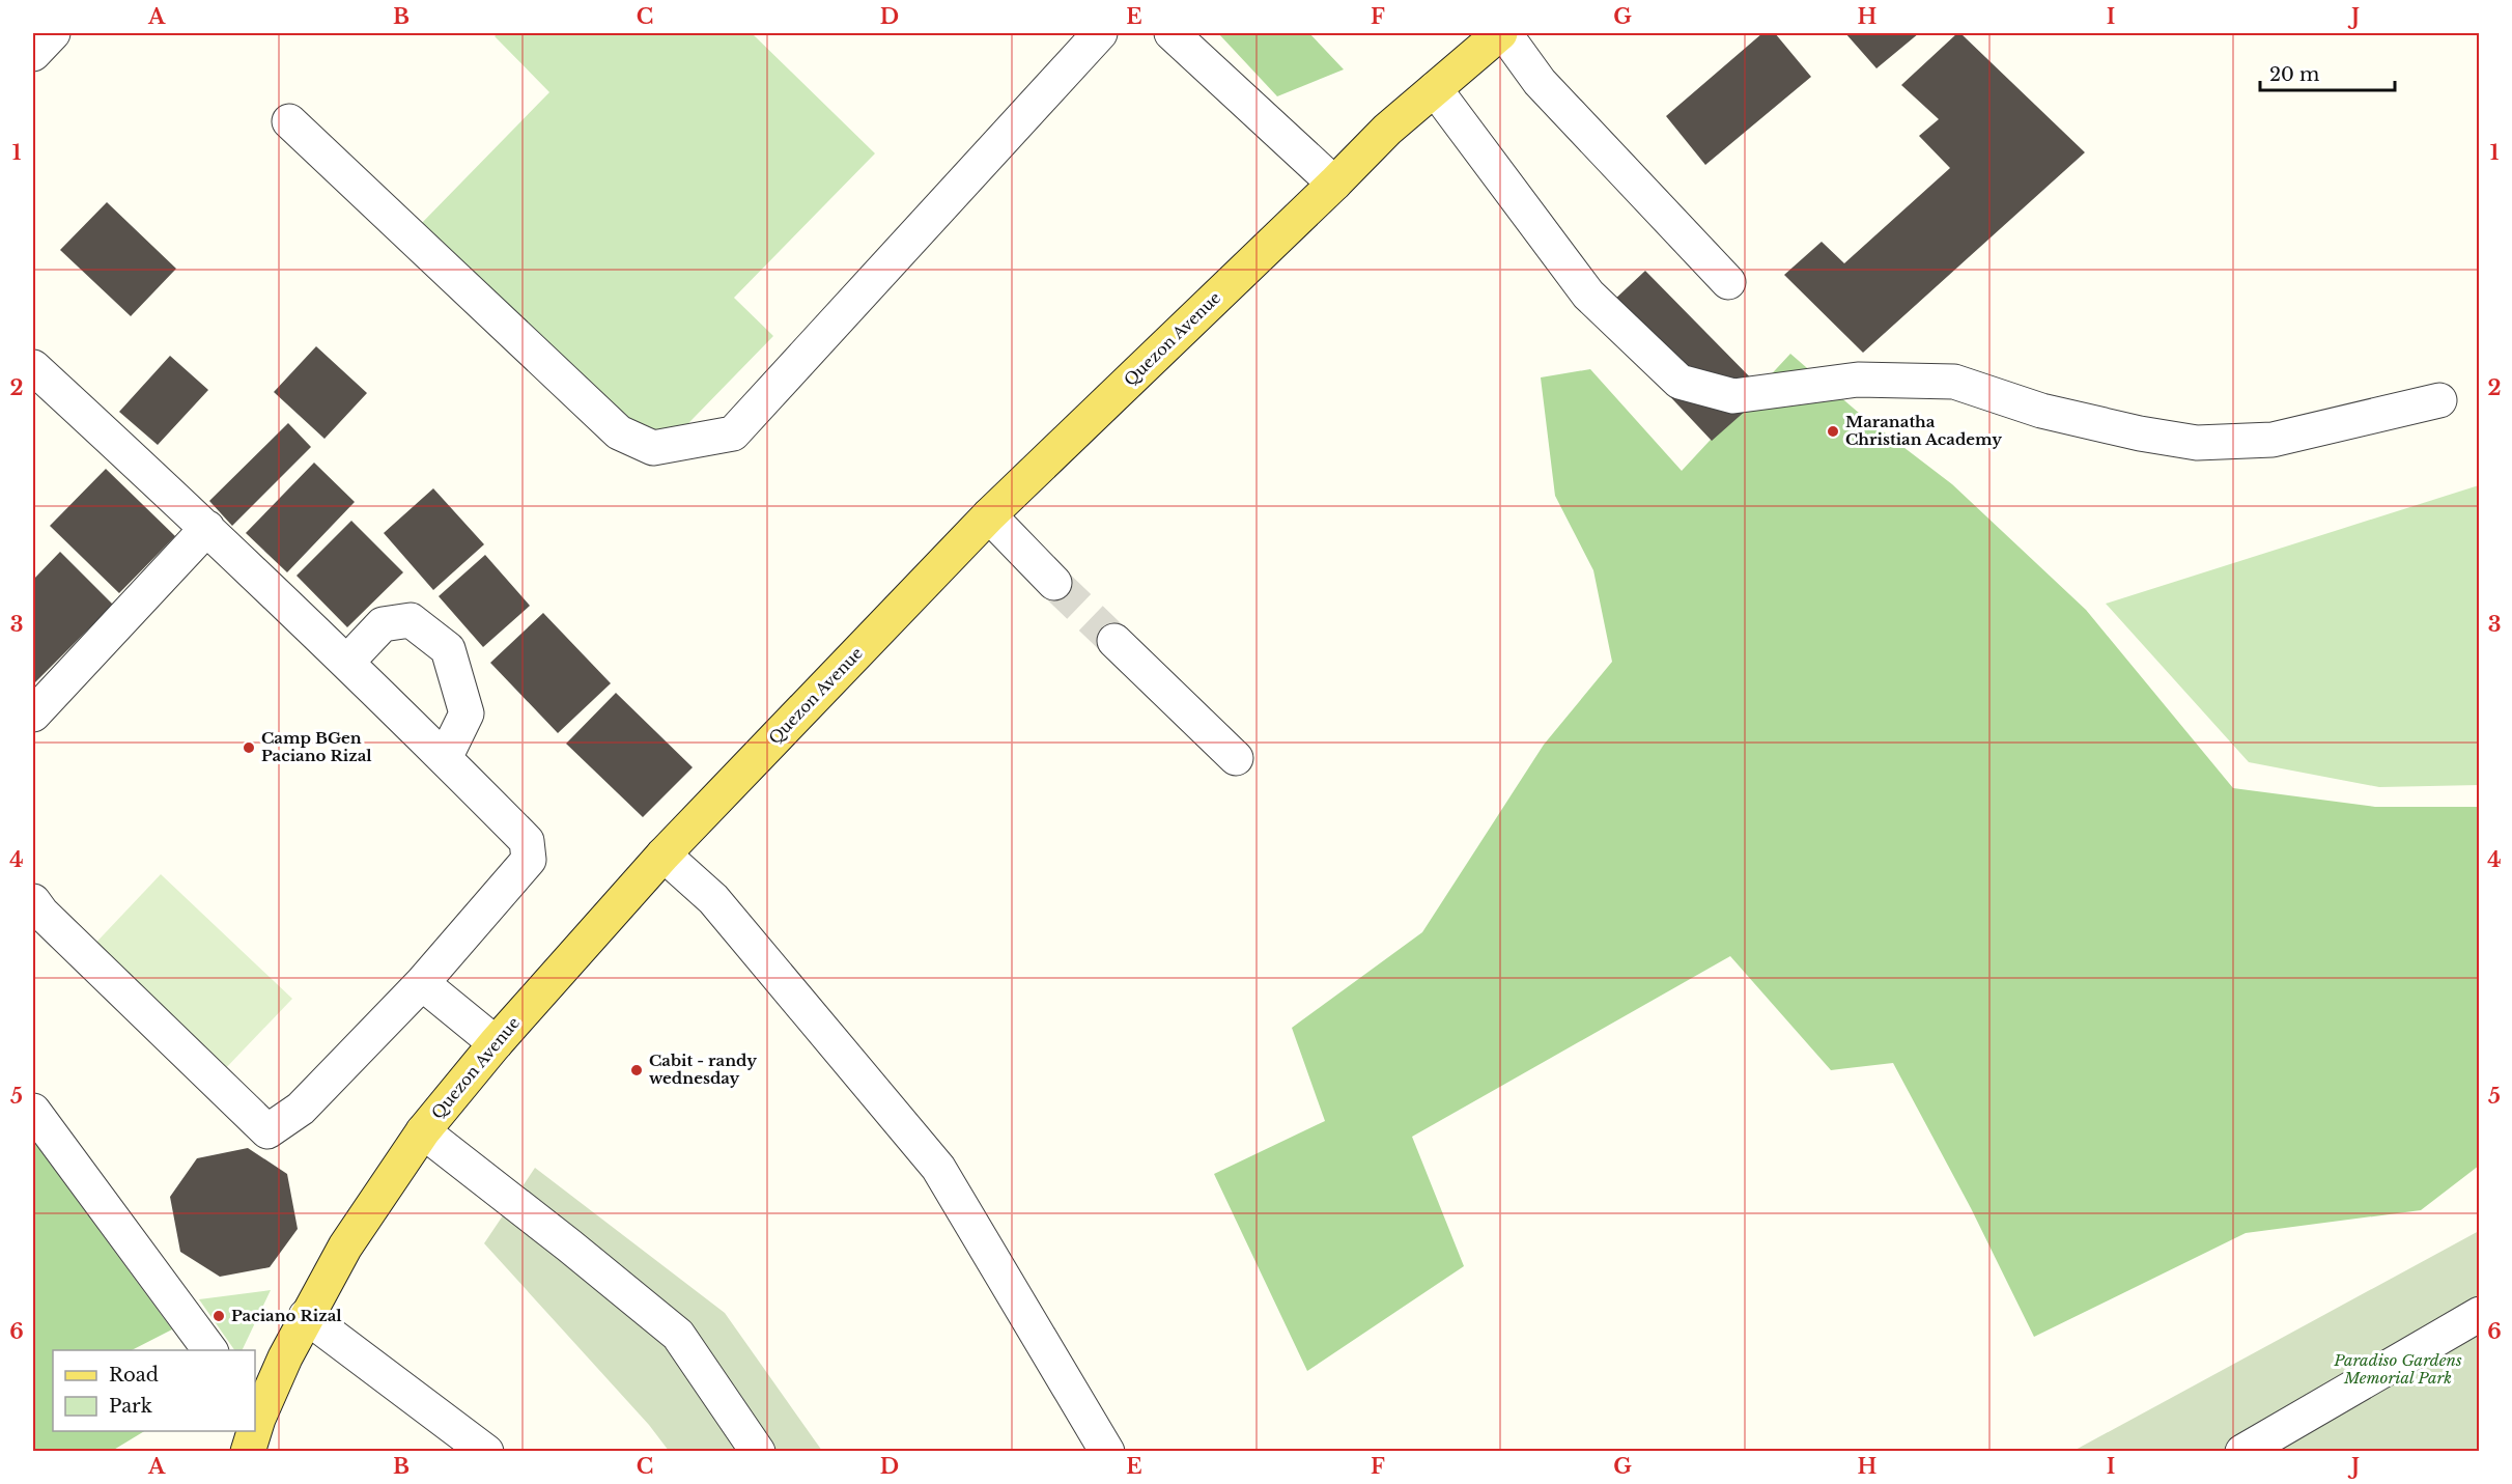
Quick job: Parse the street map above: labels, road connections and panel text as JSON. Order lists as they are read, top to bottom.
{
  "streets": {
    "main road": ["Quezon Avenue"]
  },
  "parks": ["Paradiso Gardens Memorial Park"],
  "places": [
    "Maranatha Christian Academy",
    "Camp BGen Paciano Rizal",
    "Cabit - randy wednesday",
    "Paciano Rizal"
  ],
  "legend": ["Road", "Park"],
  "scale_bar": "20 m",
  "grid": {
    "columns": [
      "A",
      "B",
      "C",
      "D",
      "E",
      "F",
      "G",
      "H",
      "I",
      "J"
    ],
    "rows": [
      "1",
      "2",
      "3",
      "4",
      "5",
      "6"
    ]
  }
}
